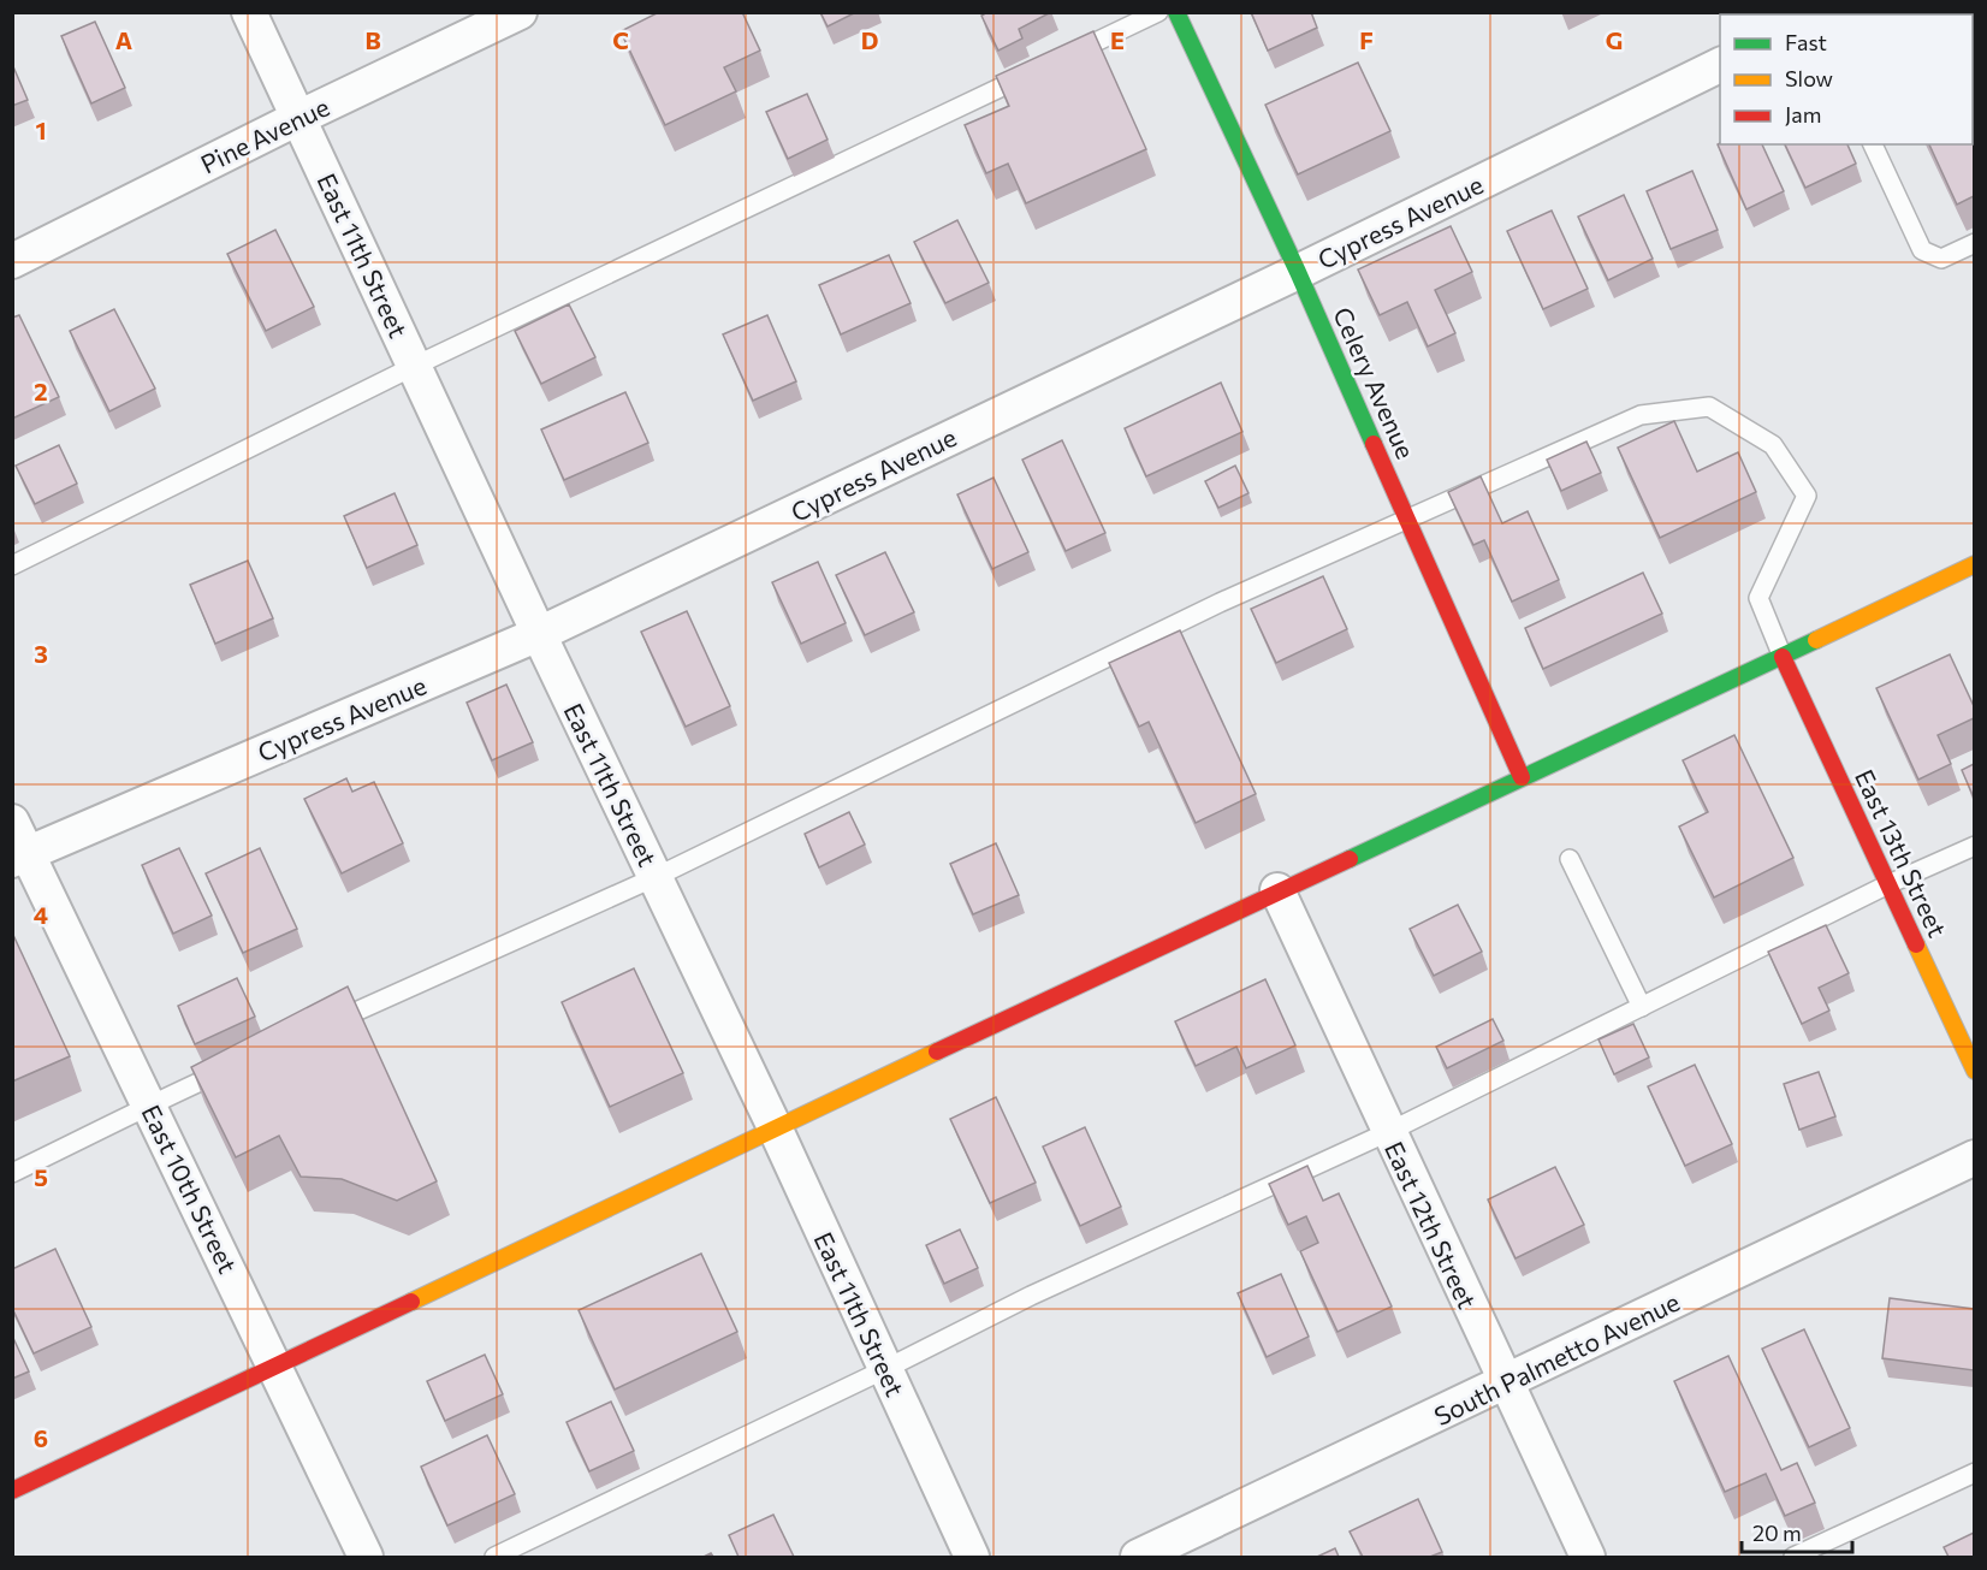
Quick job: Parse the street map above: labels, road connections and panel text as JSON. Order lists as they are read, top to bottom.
{
  "streets": {
    "main road": ["Celery Avenue", "East 13th Street"],
    "street": [
      "Pine Avenue",
      "Cypress Avenue",
      "East 11th Street",
      "East 10th Street",
      "East 12th Street",
      "South Palmetto Avenue"
    ]
  },
  "crossings": [
    ["Pine Avenue", "East 11th Street"],
    ["Cypress Avenue", "East 11th Street"],
    ["Cypress Avenue", "Celery Avenue"],
    ["Cypress Avenue", "East 10th Street"],
    ["East 12th Street", "South Palmetto Avenue"]
  ],
  "legend": ["Fast", "Slow", "Jam"],
  "scale_bar": "20 m",
  "grid": {
    "columns": [
      "A",
      "B",
      "C",
      "D",
      "E",
      "F",
      "G"
    ],
    "rows": [
      "1",
      "2",
      "3",
      "4",
      "5",
      "6"
    ]
  }
}
